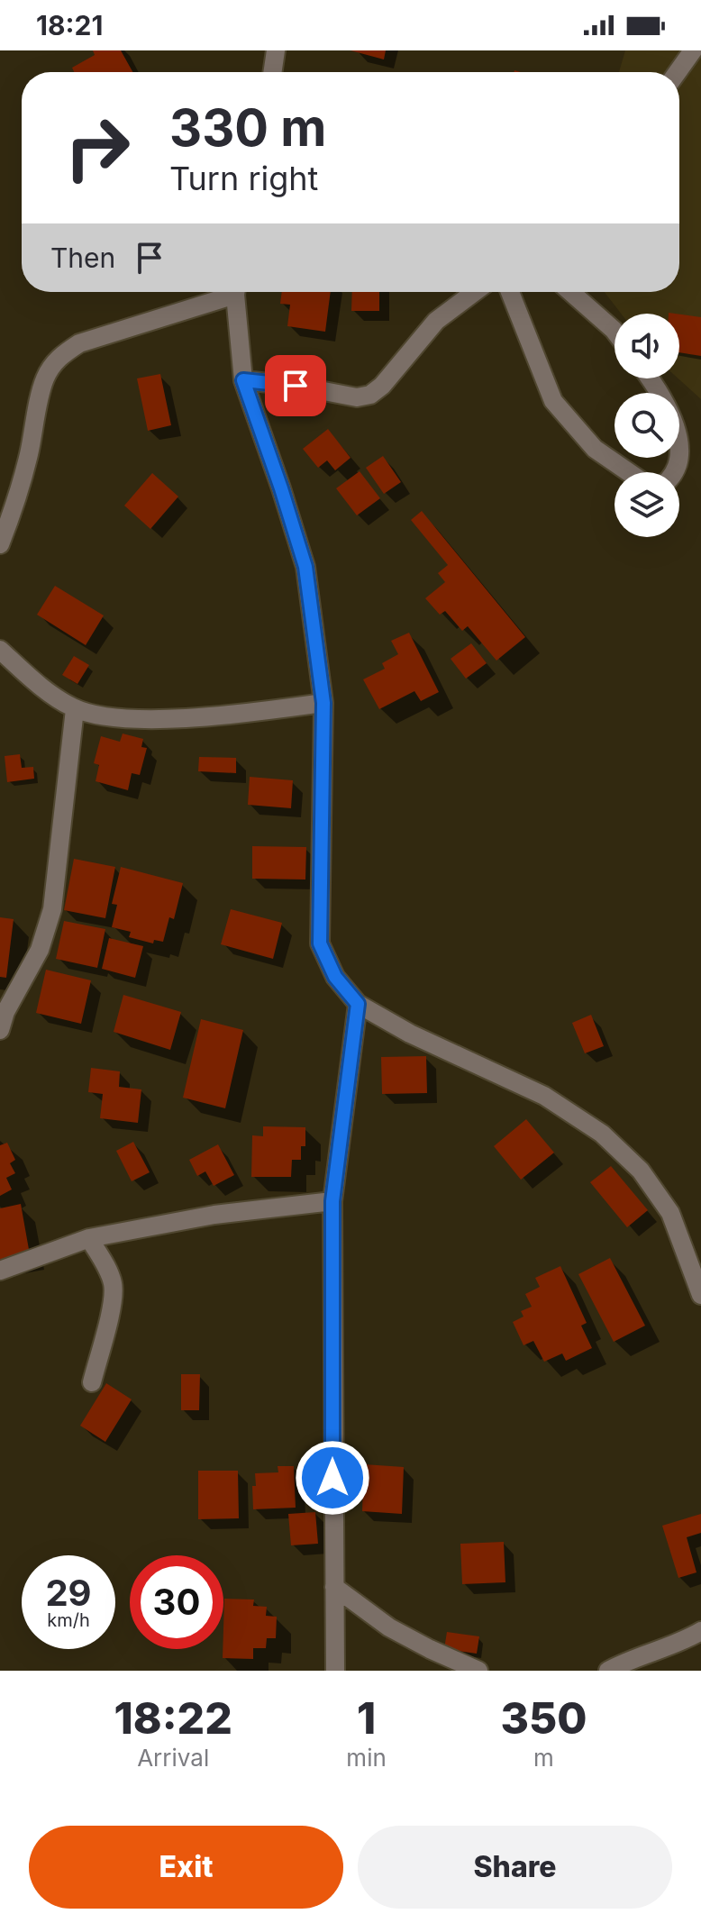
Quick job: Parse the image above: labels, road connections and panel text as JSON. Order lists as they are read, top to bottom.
{
  "page": {
    "status": "18:21",
    "turn": ["330 m", "Turn right"],
    "then": "Then",
    "speed": "29 km/h",
    "limit": "30",
    "eta": [
      "18:22",
      "Arrival",
      "1",
      "min",
      "350",
      "m"
    ],
    "buttons": ["Exit", "Share"]
  }
}
